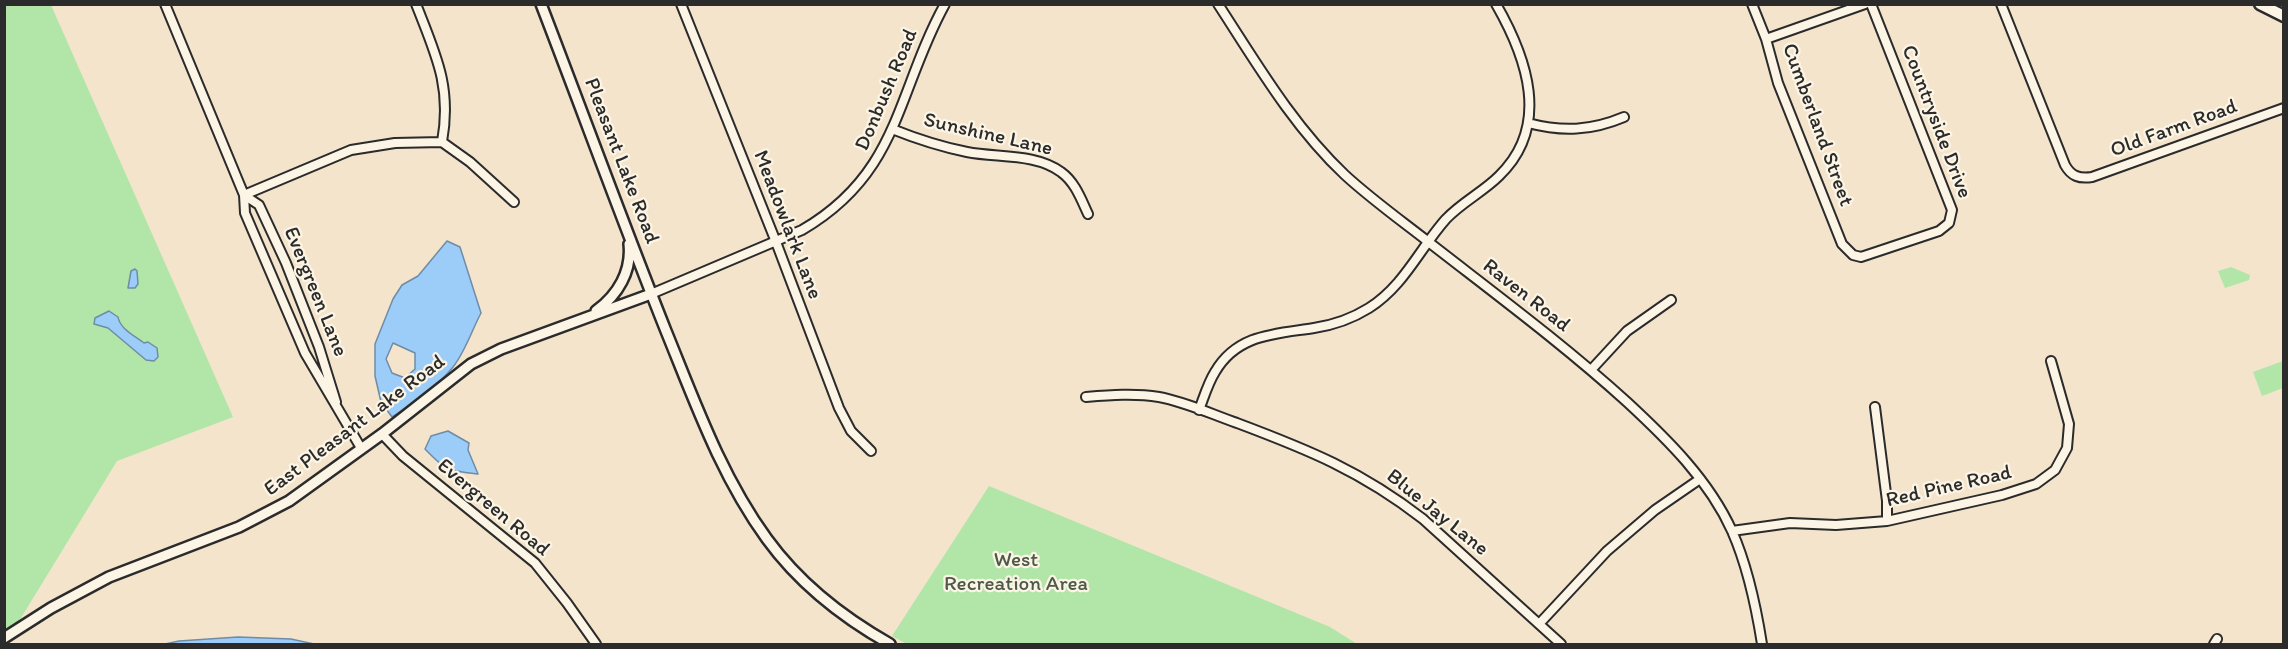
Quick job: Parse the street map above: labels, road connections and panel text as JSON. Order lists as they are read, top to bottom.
{
  "streets": {
    "street": [
      "Donbush Road",
      "Countryside Drive",
      "Cumberland Street",
      "Old Farm Road",
      "Sunshine Lane",
      "Pleasant Lake Road",
      "Meadowlark Lane",
      "Evergreen Lane",
      "Raven Road",
      "East Pleasant Lake Road",
      "Red Pine Road",
      "Evergreen Road",
      "Blue Jay Lane"
    ]
  },
  "crossings": [
    ["Donbush Road", "Sunshine Lane"],
    ["Donbush Road", "Meadowlark Lane"],
    ["Donbush Road", "East Pleasant Lake Road"],
    ["Countryside Drive", "Cumberland Street"],
    ["Pleasant Lake Road", "East Pleasant Lake Road"],
    ["Evergreen Lane", "East Pleasant Lake Road"],
    ["Raven Road", "Red Pine Road"],
    ["East Pleasant Lake Road", "Evergreen Road"]
  ],
  "parks": ["West Recreation Area"]
}
